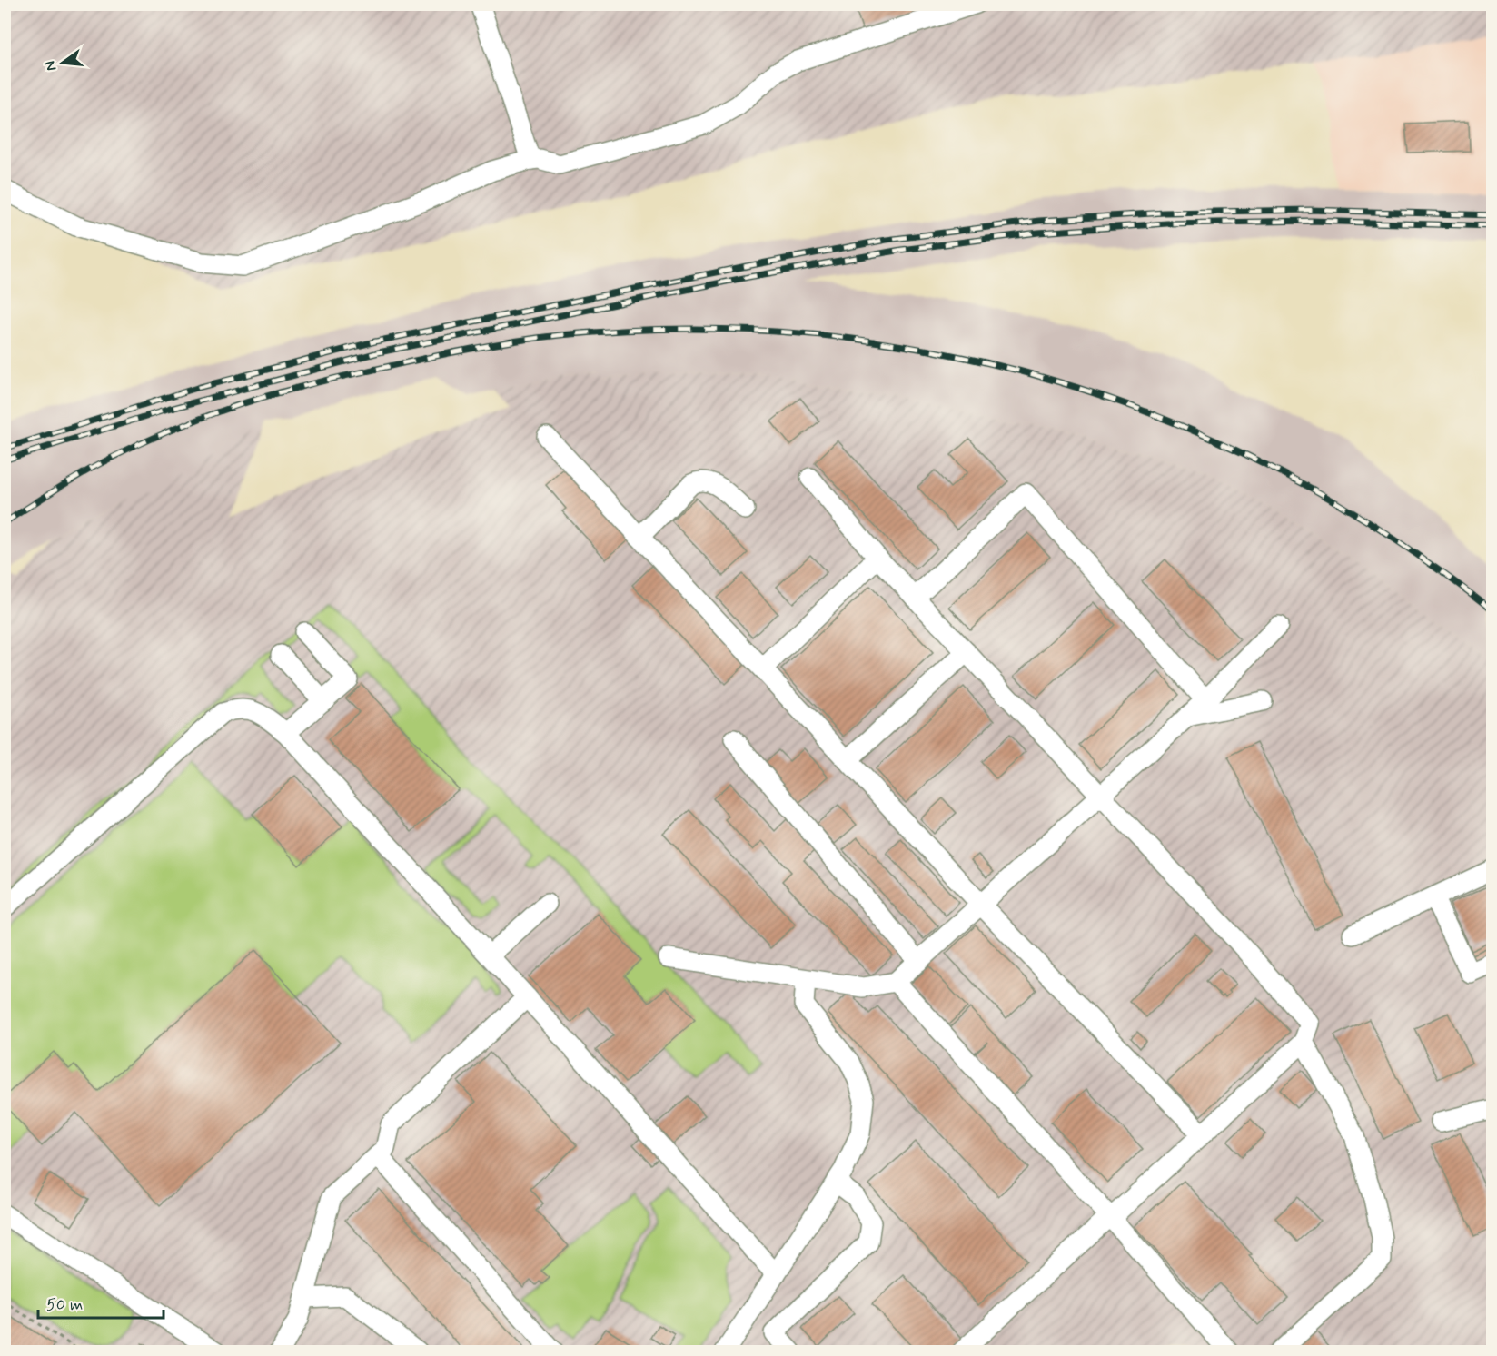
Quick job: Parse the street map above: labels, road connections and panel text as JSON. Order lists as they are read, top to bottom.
{
  "scale_bar": "50 m",
  "north": "left"
}
